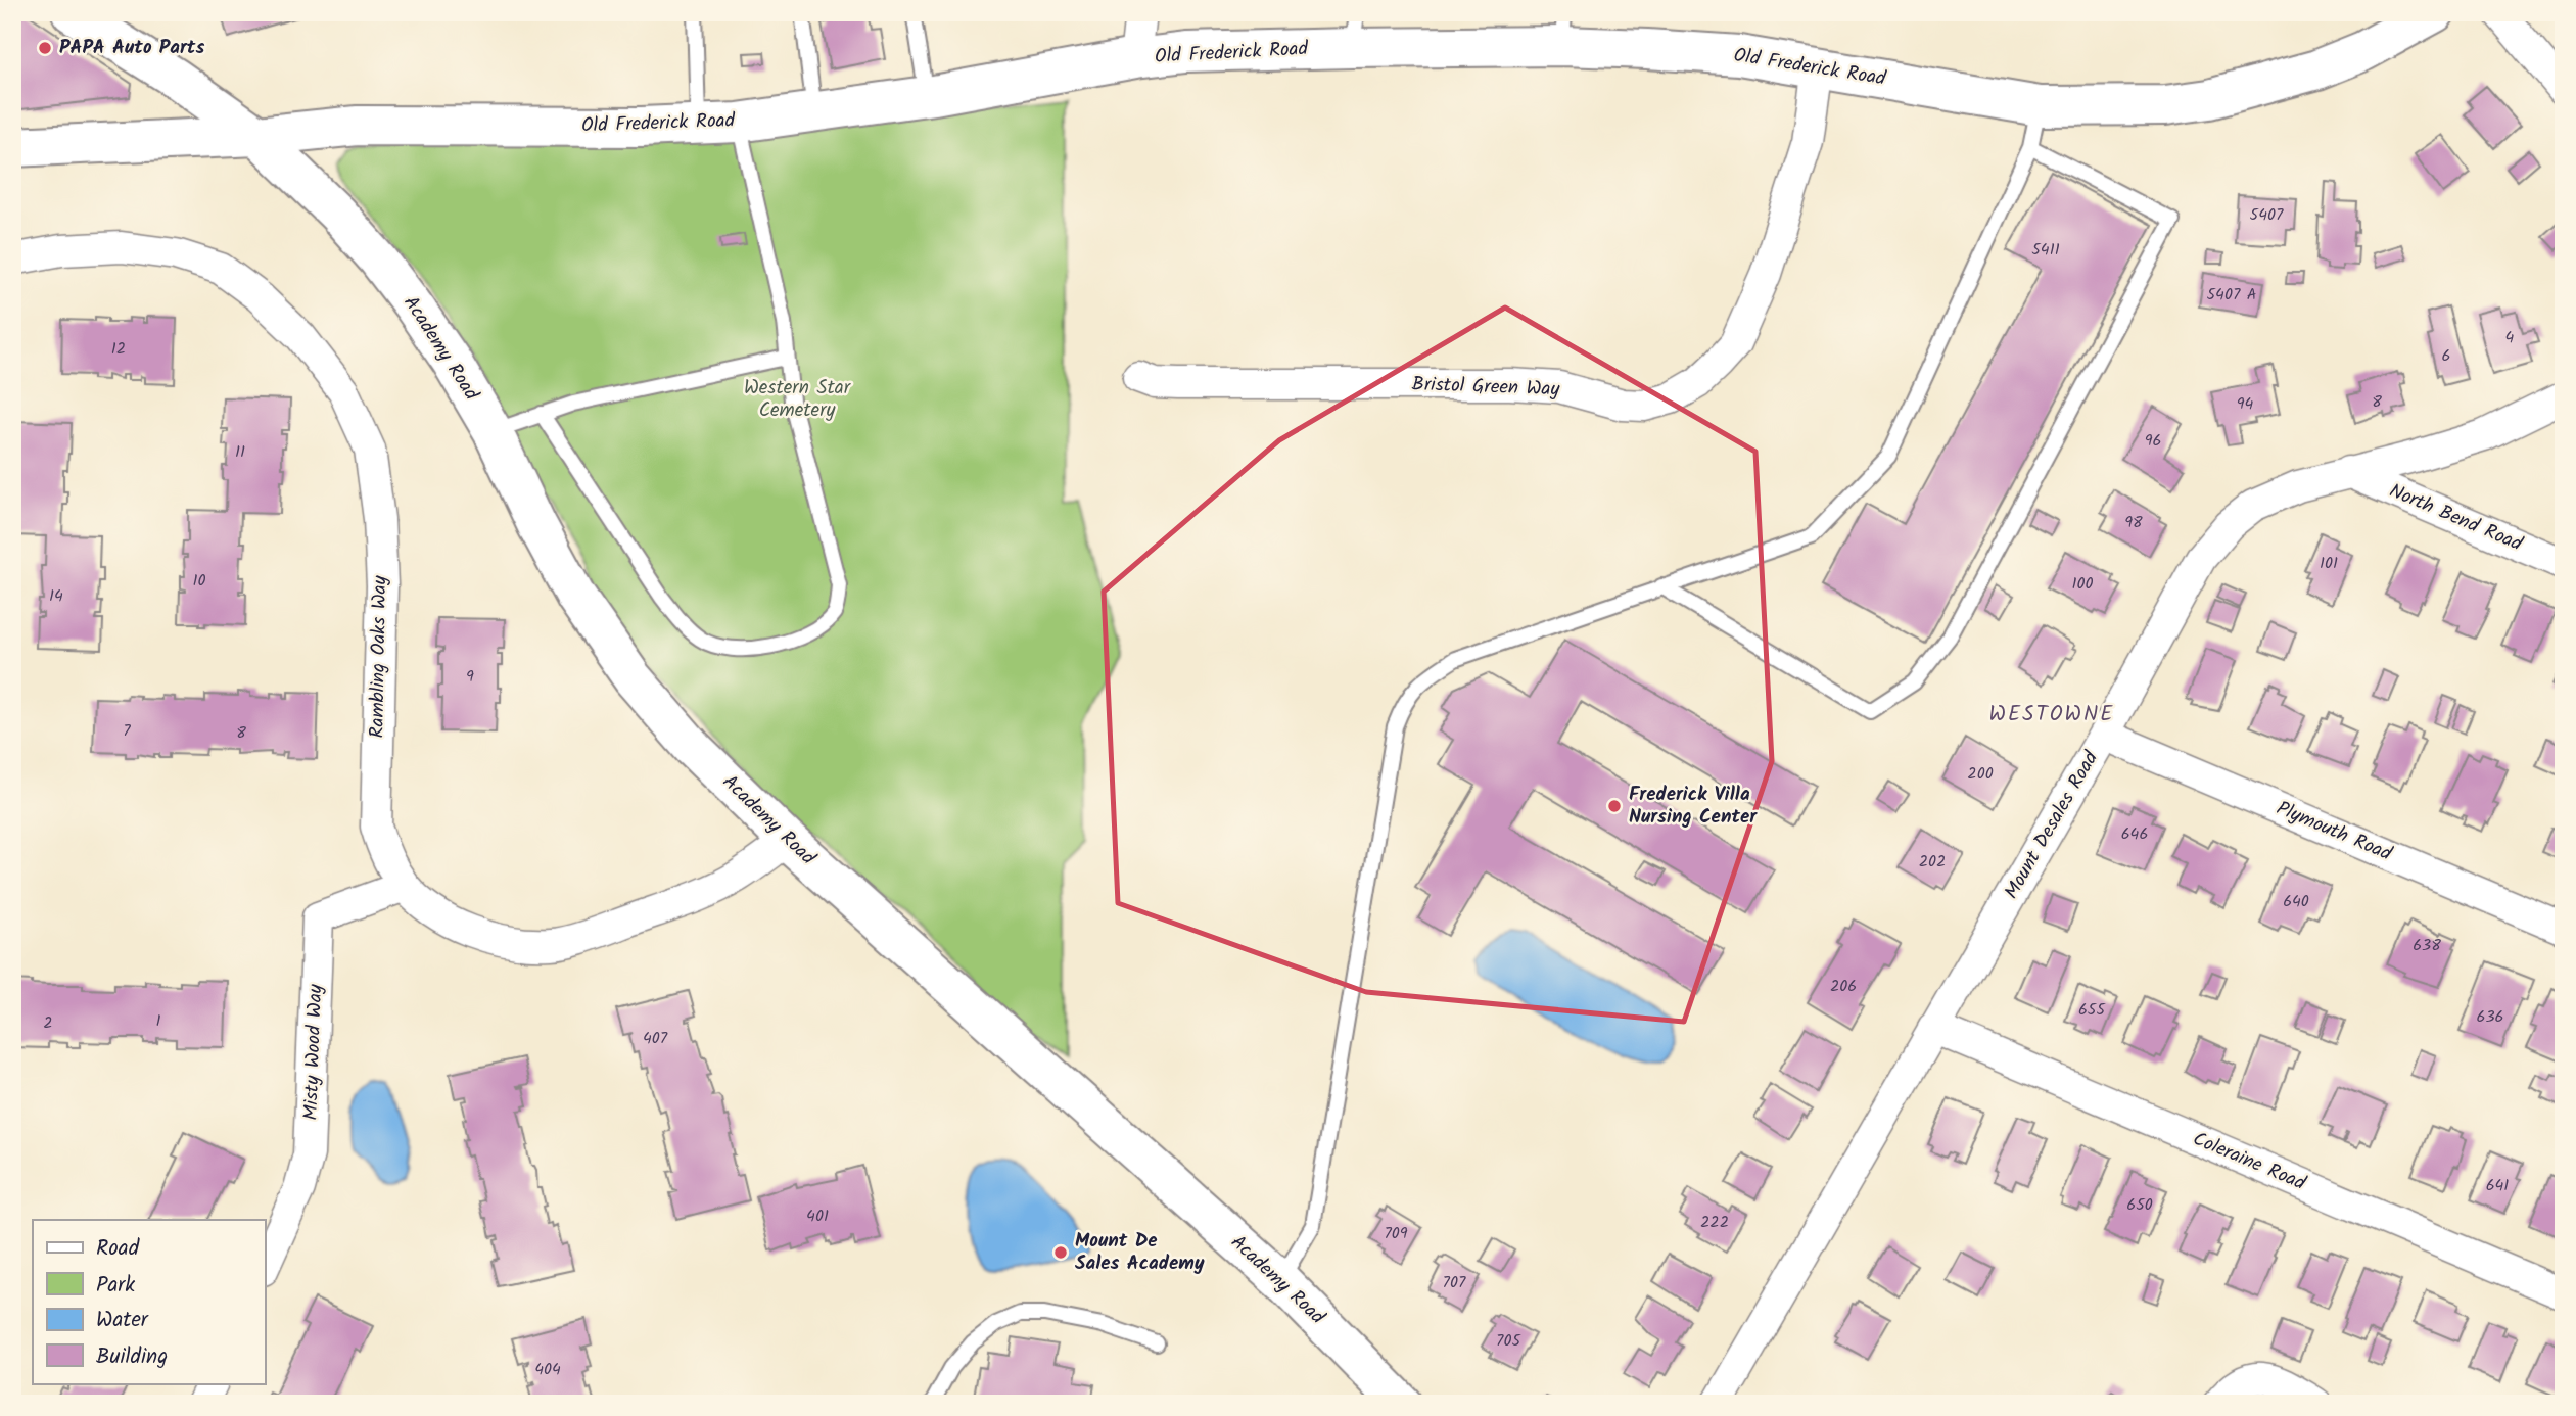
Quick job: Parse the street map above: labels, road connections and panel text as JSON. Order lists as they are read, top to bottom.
{
  "streets": {
    "street": [
      "Old Frederick Road",
      "Academy Road",
      "Bristol Green Way",
      "North Bend Road",
      "Rambling Oaks Way",
      "Mount Desales Road",
      "Plymouth Road",
      "Misty Wood Way",
      "Coleraine Road"
    ]
  },
  "crossings": [
    ["Old Frederick Road", "Academy Road"],
    ["Old Frederick Road", "Bristol Green Way"],
    ["Academy Road", "Rambling Oaks Way"],
    ["North Bend Road", "Mount Desales Road"],
    ["Rambling Oaks Way", "Misty Wood Way"],
    ["Mount Desales Road", "Plymouth Road"],
    ["Mount Desales Road", "Coleraine Road"]
  ],
  "districts": ["WESTOWNE"],
  "parks": ["Western Star Cemetery"],
  "places": ["PAPA Auto Parts", "Frederick Villa Nursing Center", "Mount De Sales Academy"],
  "house_numbers": [
    "5407",
    "5411",
    "5407 A",
    "4",
    "12",
    "6",
    "8",
    "94",
    "96",
    "11",
    "98",
    "101",
    "10",
    "100",
    "14",
    "9",
    "7",
    "8",
    "200",
    "646",
    "202",
    "640",
    "638",
    "206",
    "655",
    "636",
    "1",
    "2",
    "407",
    "641",
    "650",
    "401",
    "222",
    "709",
    "707",
    "705",
    "404"
  ],
  "legend": [
    "Road",
    "Park",
    "Water",
    "Building"
  ]
}
